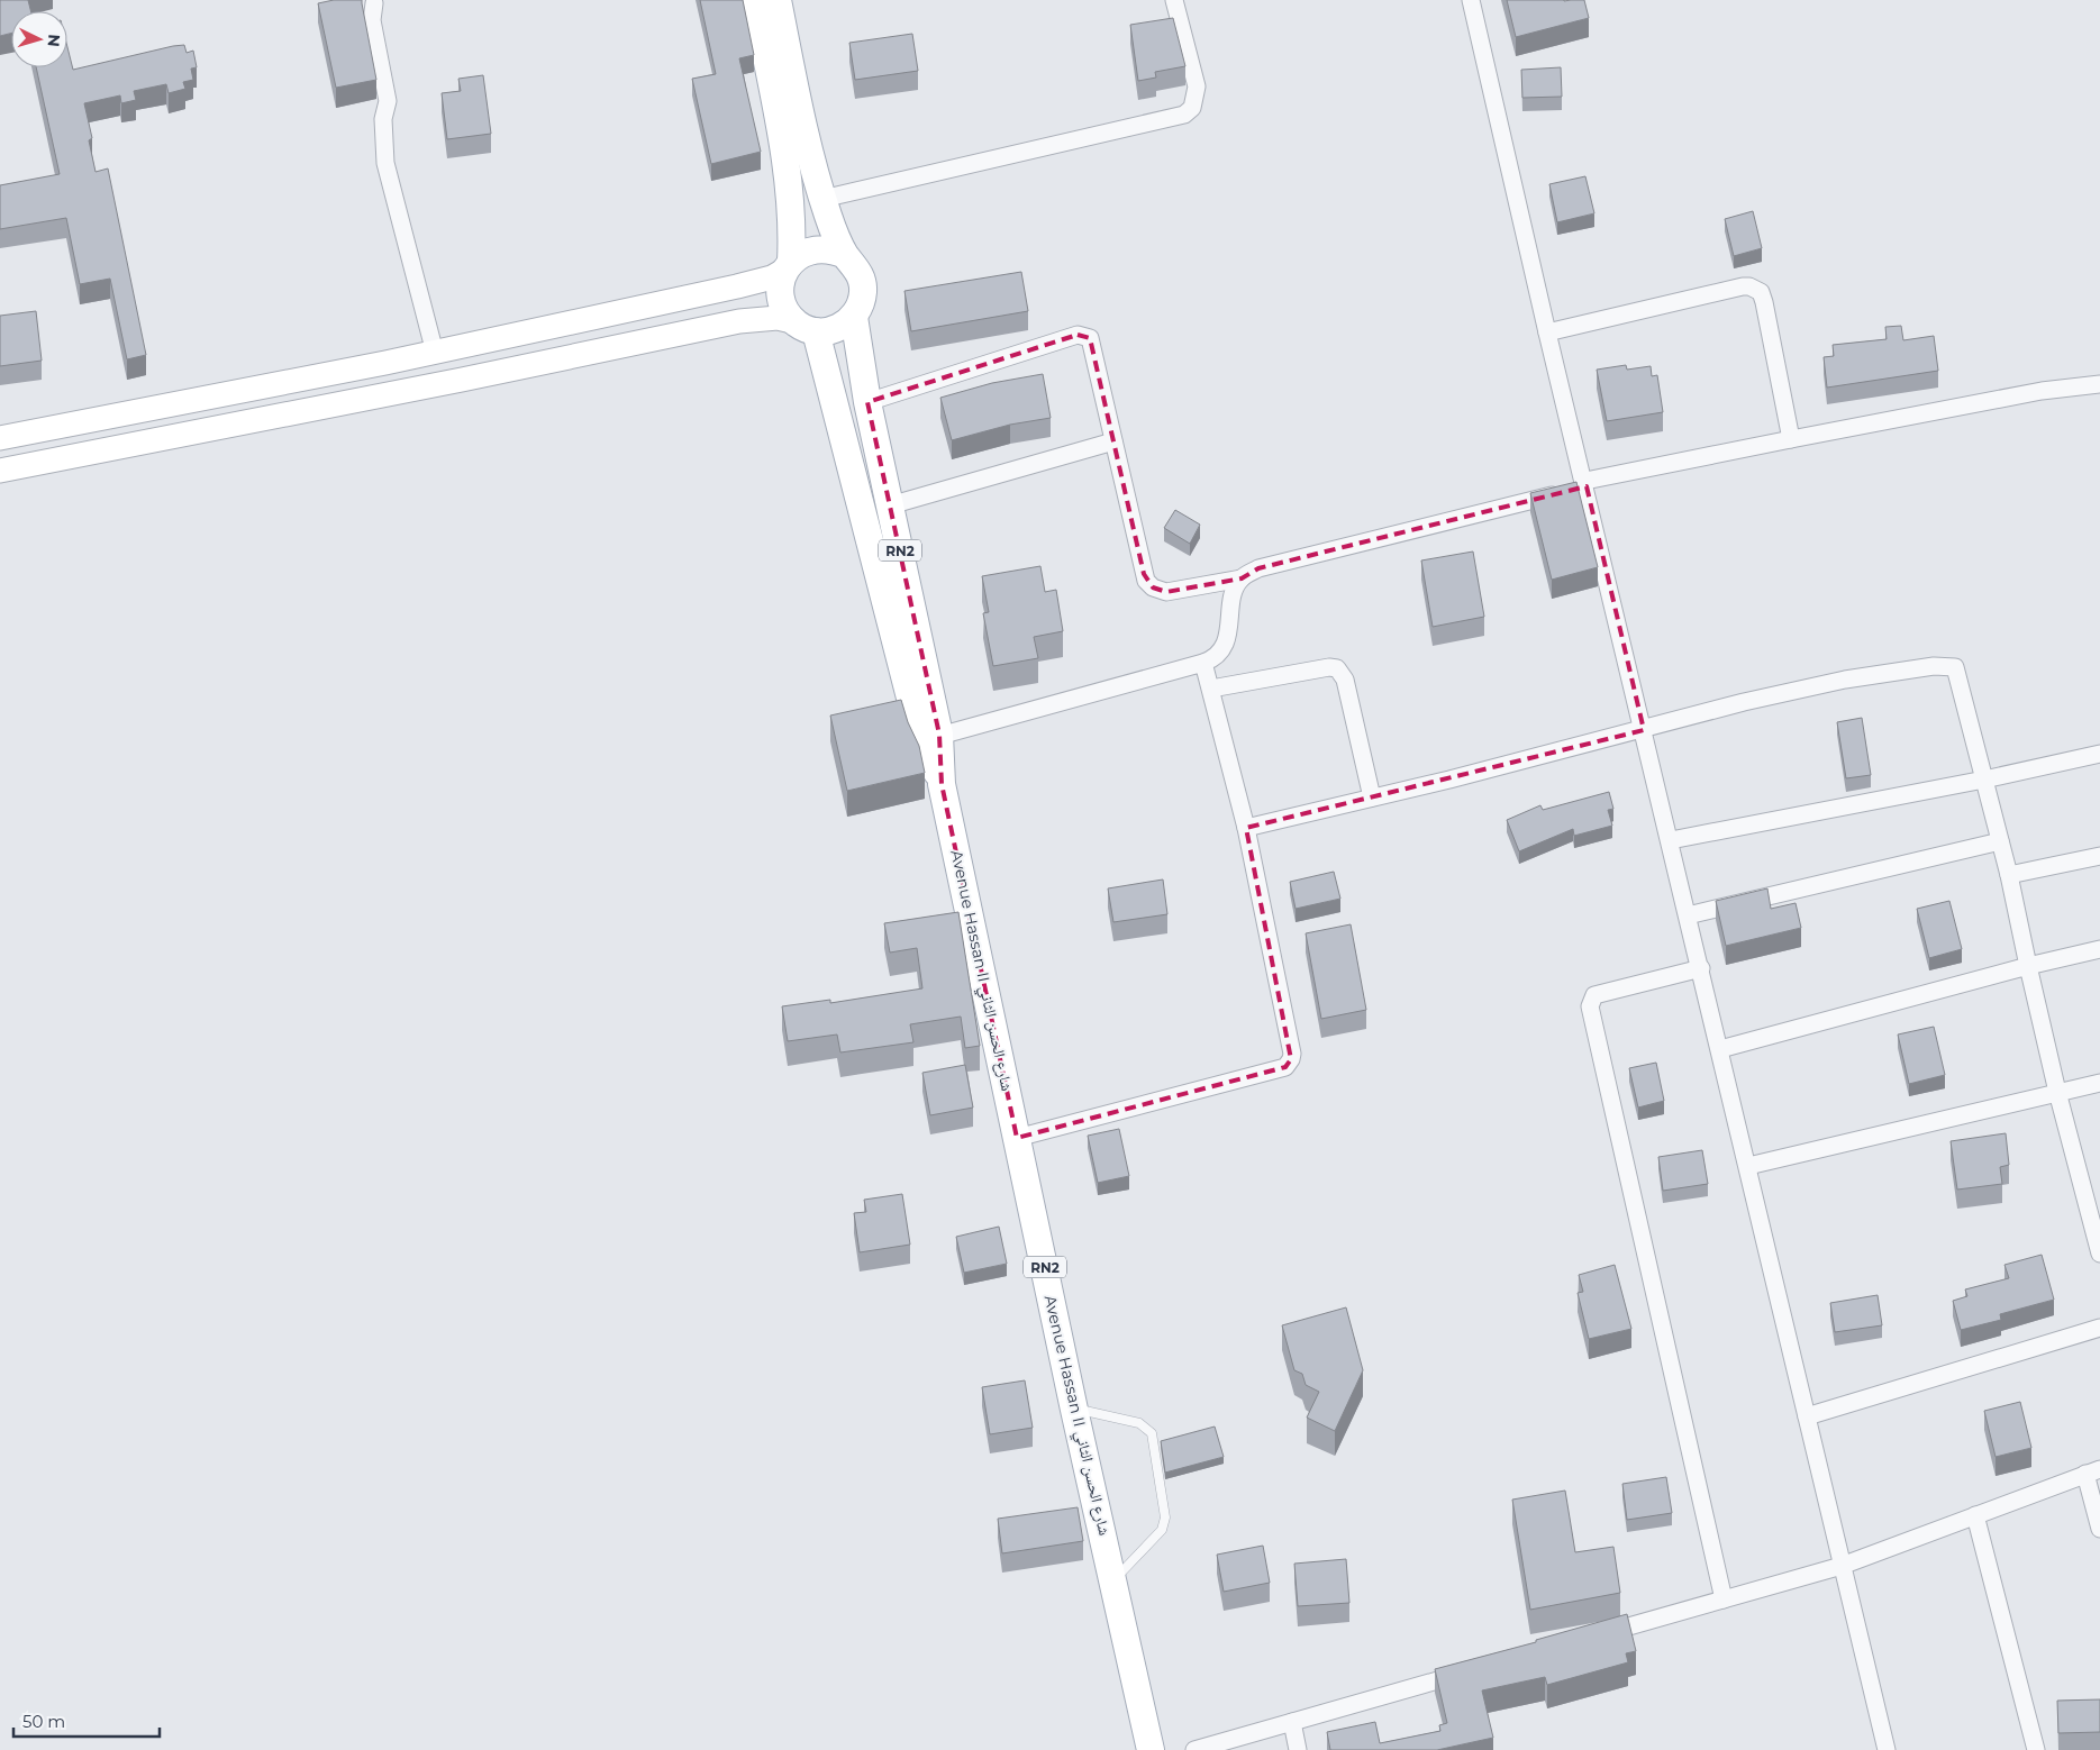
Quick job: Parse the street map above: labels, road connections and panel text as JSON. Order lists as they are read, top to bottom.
{
  "streets": {
    "main road": ["RN2", "Avenue Hassan II شارع الحسن الثاني"]
  },
  "crossings": [
    ["RN2", "Avenue Hassan II شارع الحسن الثاني"]
  ],
  "scale_bar": "50 m",
  "north": "right"
}
